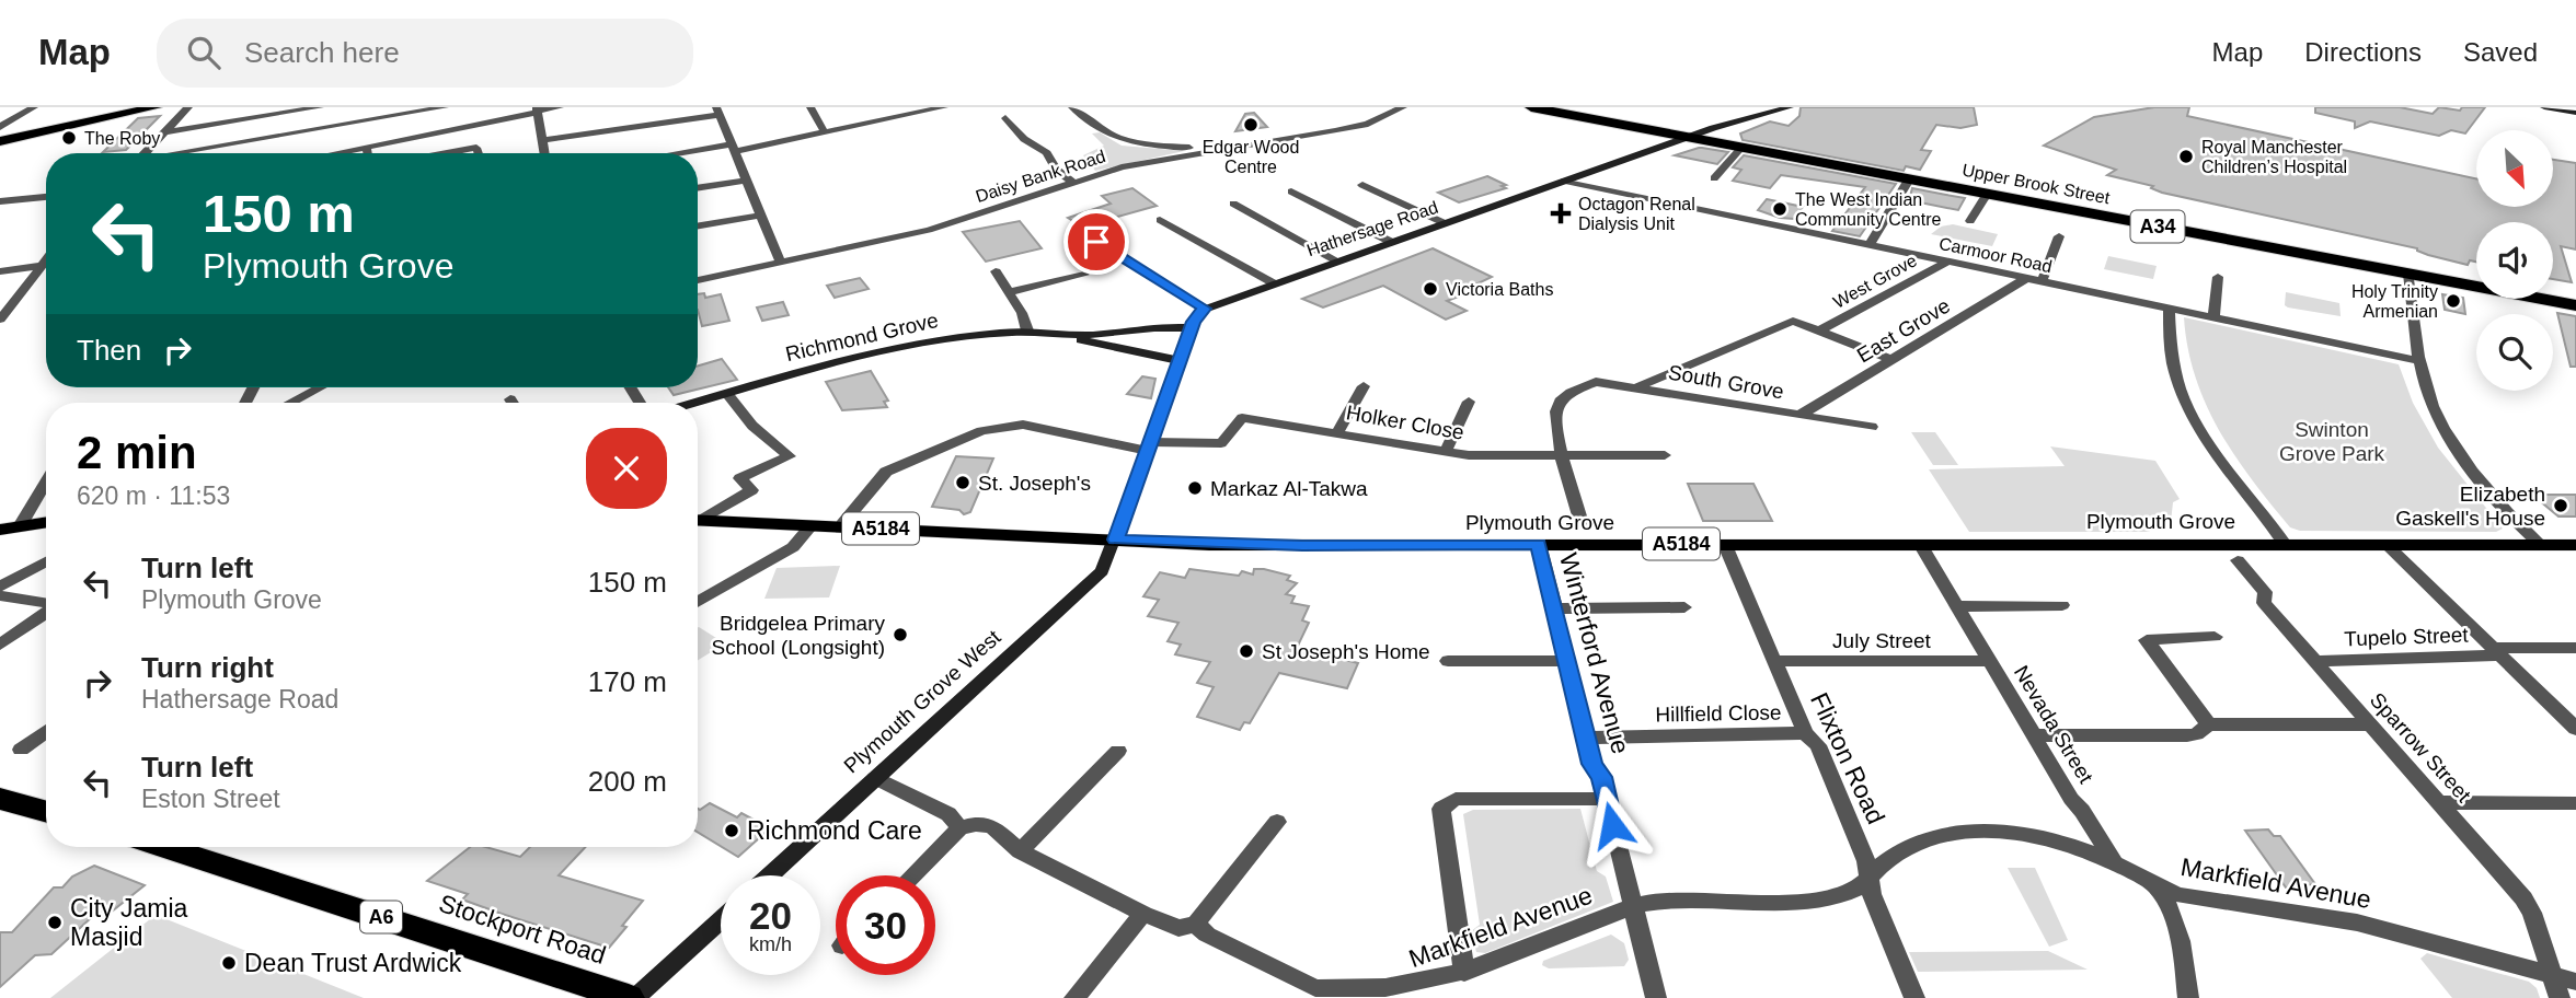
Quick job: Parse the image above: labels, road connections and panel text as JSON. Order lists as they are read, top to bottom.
{
  "streets": {
    "highway": [
      "Upper Brook Street",
      "A34",
      "A6",
      "Stockport Road"
    ],
    "main road": ["Plymouth Grove", "A5184"],
    "street": [
      "Daisy Bank Road",
      "Hathersage Road",
      "Carmoor Road",
      "West Grove",
      "East Grove",
      "Richmond Grove",
      "South Grove",
      "Holker Close",
      "Tupelo Street",
      "July Street",
      "Winterford Avenue",
      "Plymouth Grove West",
      "Hillfield Close",
      "Nevada Street",
      "Sparrow Street",
      "Flixton Road",
      "Markfield Avenue"
    ]
  },
  "crossings": [
    ["Upper Brook Street", "Hathersage Road"],
    ["Hathersage Road", "Carmoor Road"],
    ["Carmoor Road", "West Grove"],
    ["Carmoor Road", "East Grove"],
    ["East Grove", "South Grove"],
    ["South Grove", "Holker Close"],
    ["Plymouth Grove", "Winterford Avenue"],
    ["Plymouth Grove", "Plymouth Grove West"],
    ["Plymouth Grove", "Nevada Street"],
    ["Plymouth Grove", "Flixton Road"],
    ["Tupelo Street", "Sparrow Street"],
    ["July Street", "Nevada Street"],
    ["July Street", "Flixton Road"],
    ["Winterford Avenue", "Hillfield Close"],
    ["Winterford Avenue", "Markfield Avenue"],
    ["Hillfield Close", "Flixton Road"],
    ["Nevada Street", "Markfield Avenue"],
    ["Sparrow Street", "Markfield Avenue"],
    ["Flixton Road", "Markfield Avenue"]
  ],
  "parks": ["Swinton Grove Park"],
  "places": {
    "other": [
      "Edgar Wood Centre",
      "The Roby",
      "Royal Manchester Children’s Hospital",
      "The West Indian Community Centre",
      "Victoria Baths",
      "Holy Trinity Armenian",
      "St. Joseph's",
      "Markaz Al-Takwa",
      "Elizabeth Gaskell's House",
      "Bridgelea Primary School (Longsight)",
      "St Joseph's Home",
      "Richmond Care",
      "City Jamia Masjid",
      "Dean Trust Ardwick"
    ],
    "health": ["Octagon Renal Dialysis Unit"]
  },
  "north": "bottom right",
  "page": {
    "header": "Map",
    "search": "Search here",
    "nav": ["Map", "Directions", "Saved"],
    "turn": ["150 m", "Plymouth Grove"],
    "then": "Then",
    "heading": ["2 min", "620 m · 11:53"],
    "list": [
      {
        "name": "Turn left",
        "note": "Plymouth Grove",
        "value": "150 m"
      },
      {
        "name": "Turn right",
        "note": "Hathersage Road",
        "value": "170 m"
      },
      {
        "name": "Turn left",
        "note": "Eston Street",
        "value": "200 m"
      }
    ],
    "speed": "20 km/h",
    "limit": "30"
  }
}
